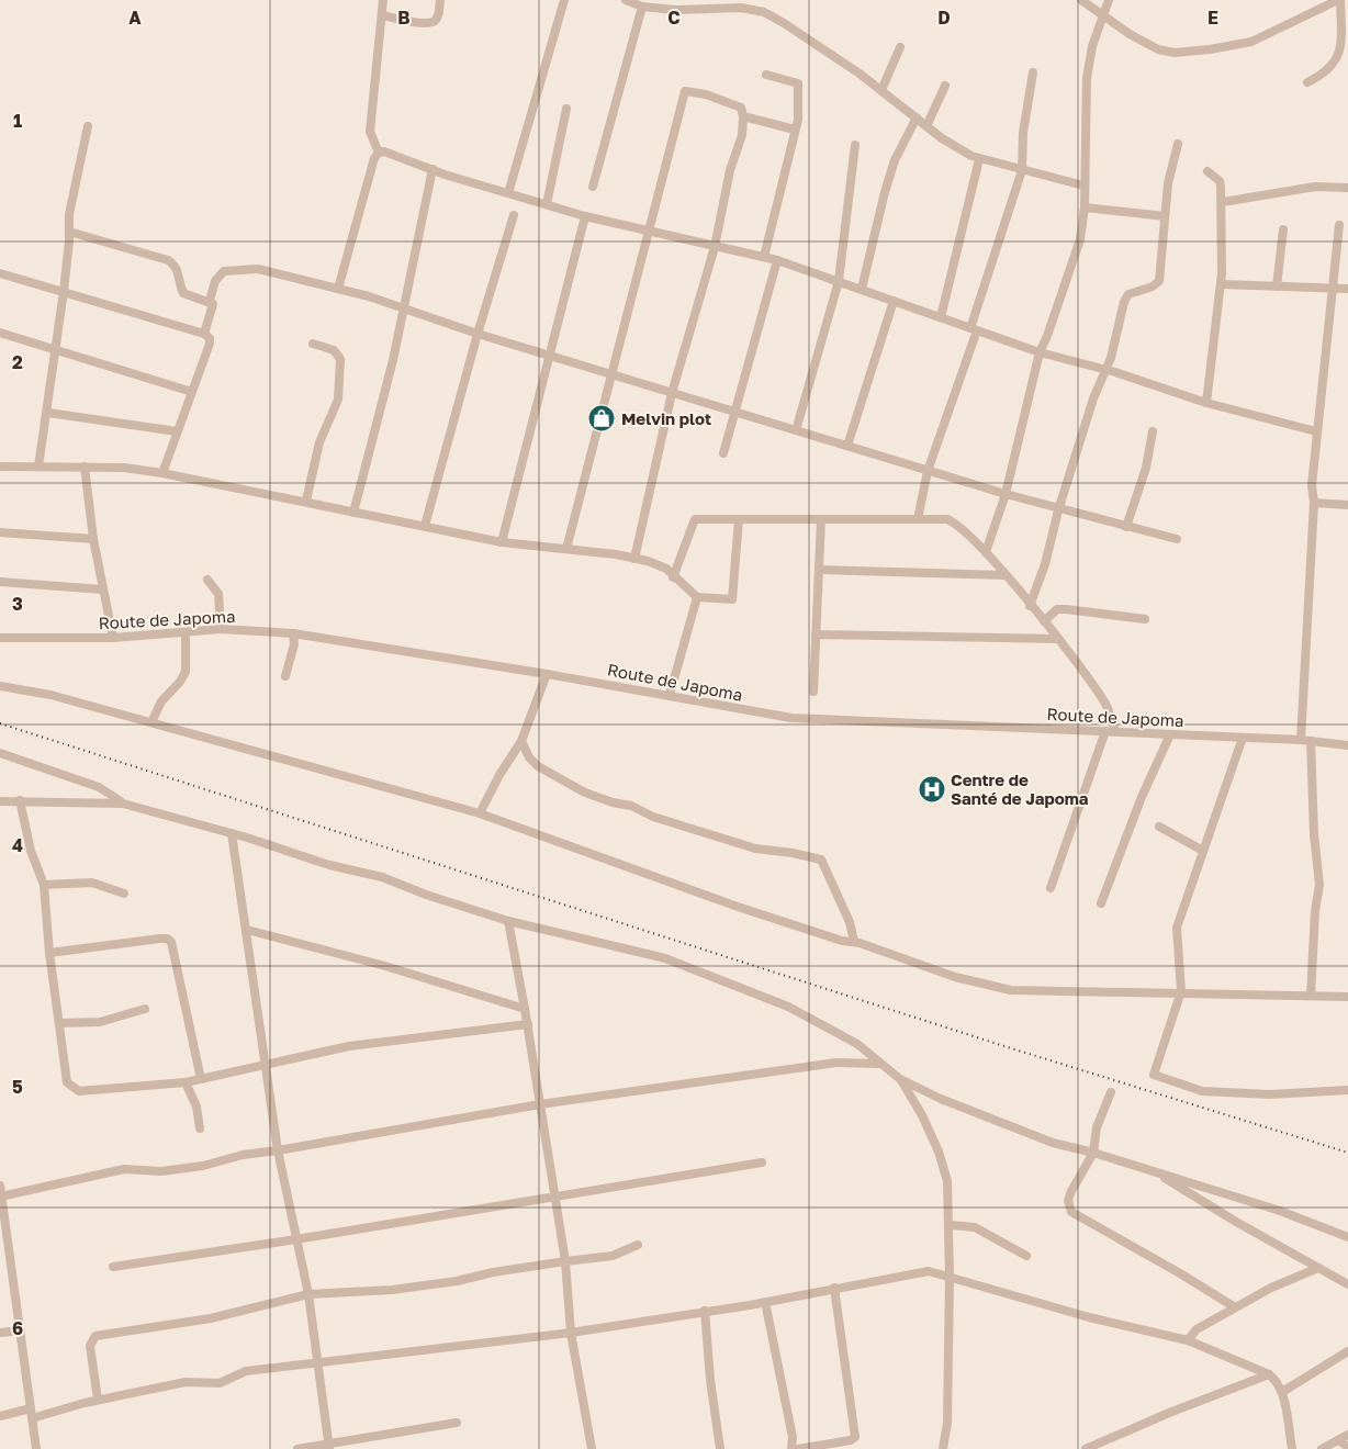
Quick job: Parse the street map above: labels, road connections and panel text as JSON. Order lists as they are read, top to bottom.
{
  "streets": {
    "street": ["Route de Japoma"]
  },
  "places": {
    "shop": ["Melvin plot"],
    "hospital": ["Centre de Santé de Japoma"]
  },
  "grid": {
    "columns": [
      "A",
      "B",
      "C",
      "D",
      "E"
    ],
    "rows": [
      "1",
      "2",
      "3",
      "4",
      "5",
      "6"
    ]
  }
}
